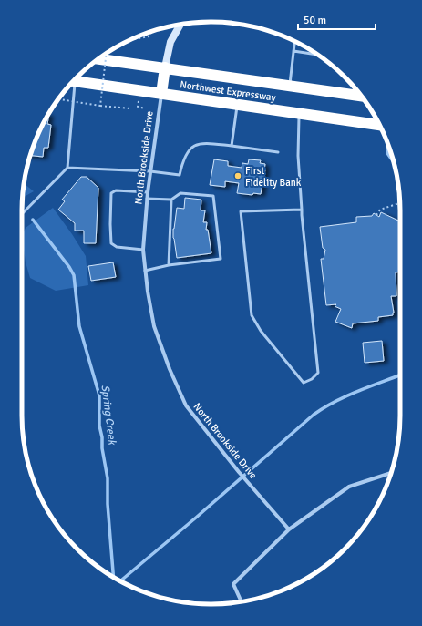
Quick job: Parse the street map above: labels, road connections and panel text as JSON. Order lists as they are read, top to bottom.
{
  "streets": {
    "highway": ["Northwest Expressway"],
    "street": ["North Brookside Drive"]
  },
  "crossings": [
    ["Northwest Expressway", "North Brookside Drive"]
  ],
  "water": ["Spring Creek"],
  "places": ["First Fidelity Bank"],
  "scale_bar": "50 m"
}
